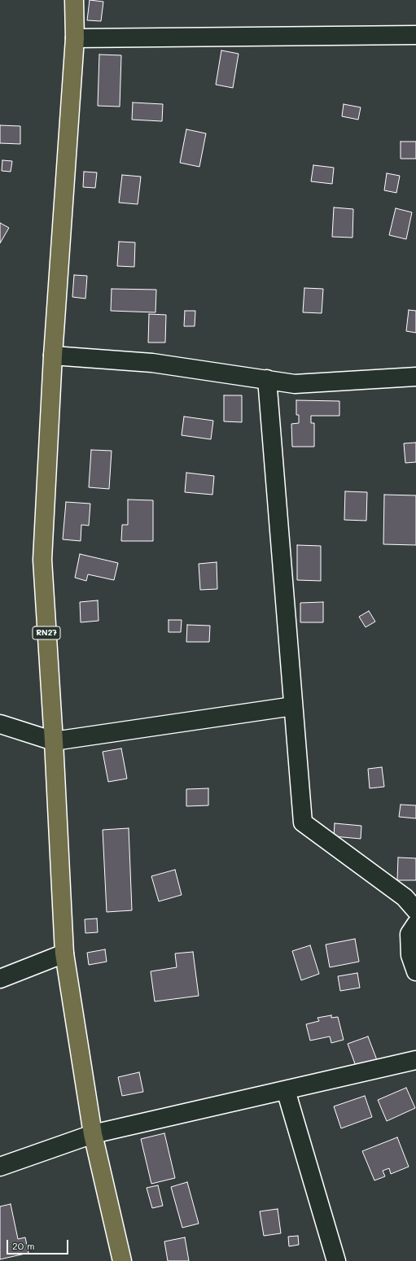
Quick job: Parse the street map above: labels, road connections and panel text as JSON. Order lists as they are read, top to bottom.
{
  "streets": {
    "main road": ["RN27"]
  },
  "scale_bar": "20 m"
}
